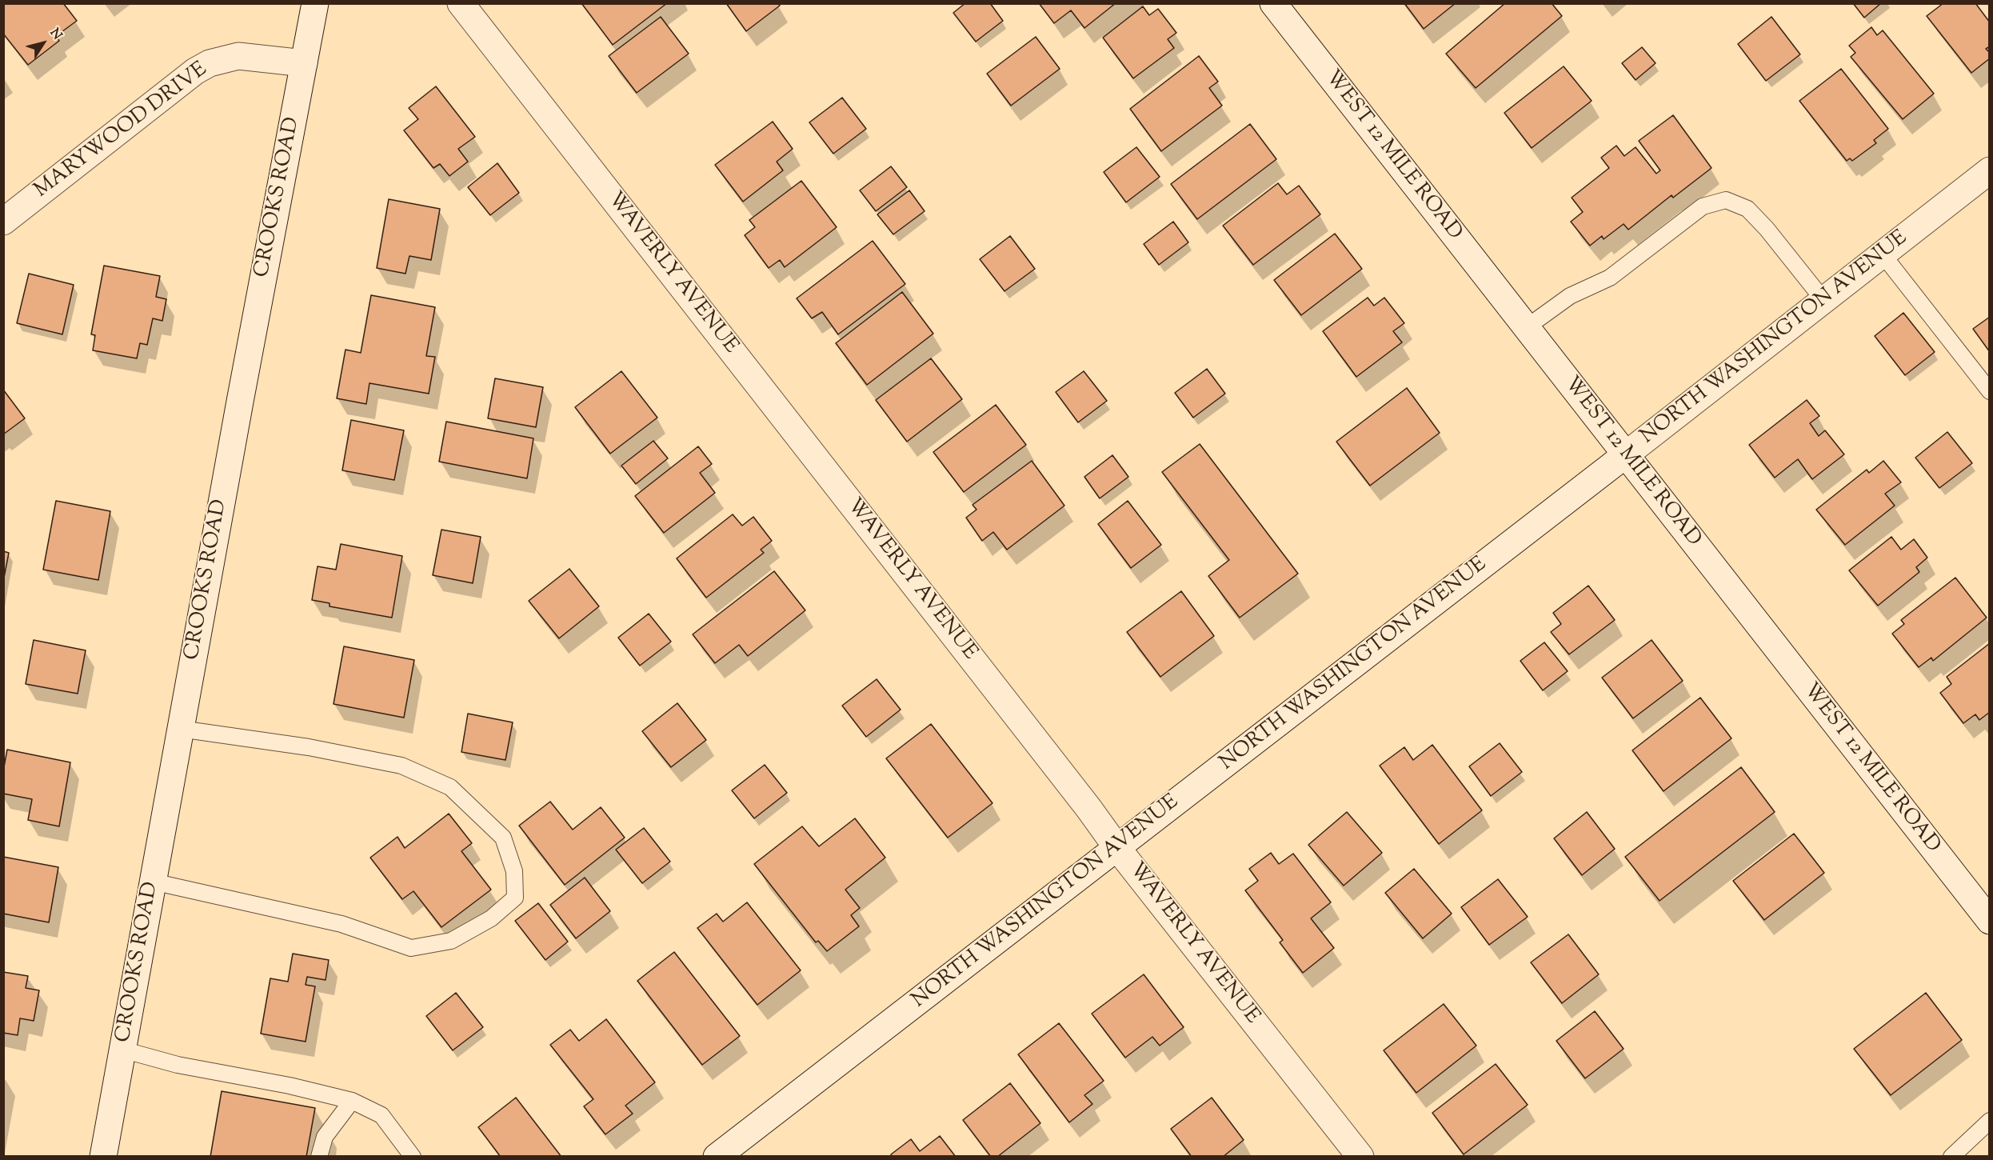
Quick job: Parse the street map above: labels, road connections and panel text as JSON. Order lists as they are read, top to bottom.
{
  "streets": {
    "street": [
      "MARYWOOD DRIVE",
      "WEST 12 MILE ROAD",
      "CROOKS ROAD",
      "WAVERLY AVENUE",
      "NORTH WASHINGTON AVENUE"
    ]
  },
  "crossings": [
    ["MARYWOOD DRIVE", "CROOKS ROAD"],
    ["WEST 12 MILE ROAD", "NORTH WASHINGTON AVENUE"],
    ["WAVERLY AVENUE", "NORTH WASHINGTON AVENUE"]
  ],
  "north": "top right"
}
